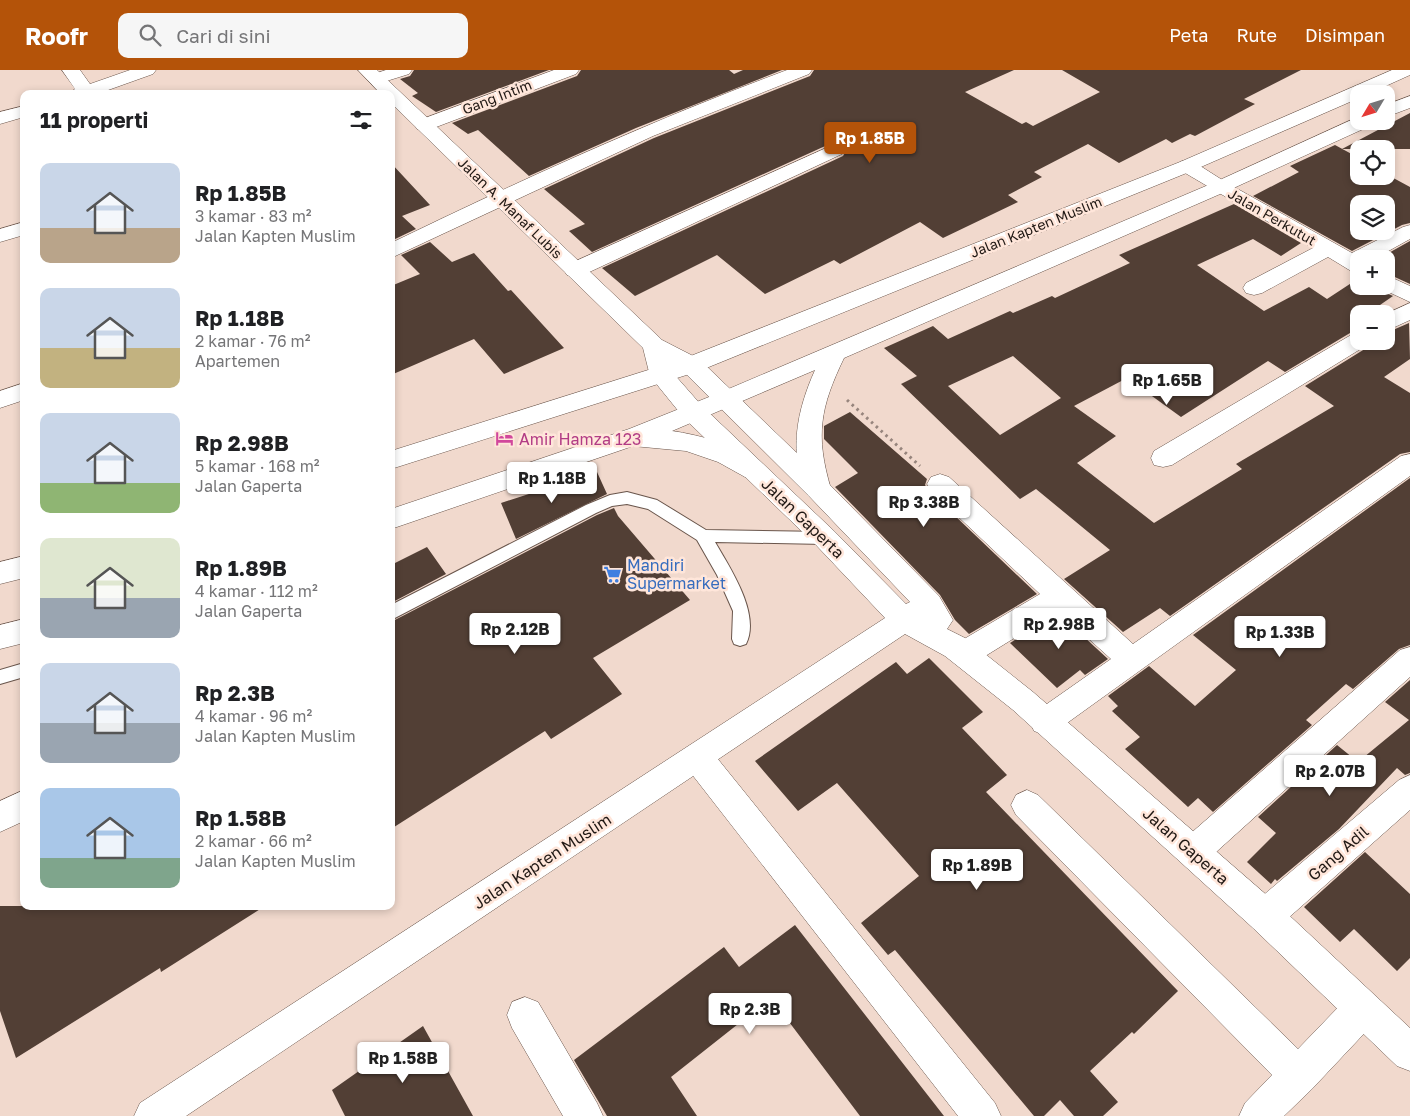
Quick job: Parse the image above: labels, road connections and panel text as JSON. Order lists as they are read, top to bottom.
{
  "streets": {
    "street": [
      "Gang Intim",
      "Jalan A. Manaf Lubis",
      "Jalan Perkutut",
      "Jalan Kapten Muslim",
      "Jalan Gaperta",
      "Gang Adil"
    ]
  },
  "crossings": [
    ["Gang Intim", "Jalan A. Manaf Lubis"],
    ["Jalan A. Manaf Lubis", "Jalan Kapten Muslim"],
    ["Jalan A. Manaf Lubis", "Jalan Gaperta"],
    ["Jalan Perkutut", "Jalan Kapten Muslim"],
    ["Jalan Kapten Muslim", "Jalan Gaperta"],
    ["Jalan Gaperta", "Gang Adil"]
  ],
  "places": {
    "hotel": ["Amir Hamza 123"],
    "supermarket": ["Mandiri Supermarket"]
  },
  "north": "bottom left",
  "page": {
    "header": "Roofr",
    "search": "Cari di sini",
    "nav": ["Peta", "Rute", "Disimpan"],
    "map_buttons": ["+", "−"],
    "heading": "11 properti",
    "price": [
      "Rp 1.85B",
      "Rp 1.65B",
      "Rp 1.18B",
      "Rp 3.38B",
      "Rp 2.98B",
      "Rp 2.12B",
      "Rp 1.33B",
      "Rp 2.07B",
      "Rp 1.89B",
      "Rp 2.3B",
      "Rp 1.58B"
    ],
    "list": [
      {
        "name": "Rp 1.85B",
        "note": "3 kamar · 83 m² · Jalan Kapten Muslim"
      },
      {
        "name": "Rp 1.18B",
        "note": "2 kamar · 76 m² · Apartemen"
      },
      {
        "name": "Rp 2.98B",
        "note": "5 kamar · 168 m² · Jalan Gaperta"
      },
      {
        "name": "Rp 1.89B",
        "note": "4 kamar · 112 m² · Jalan Gaperta"
      },
      {
        "name": "Rp 2.3B",
        "note": "4 kamar · 96 m² · Jalan Kapten Muslim"
      },
      {
        "name": "Rp 1.58B",
        "note": "2 kamar · 66 m² · Jalan Kapten Muslim"
      }
    ]
  }
}
